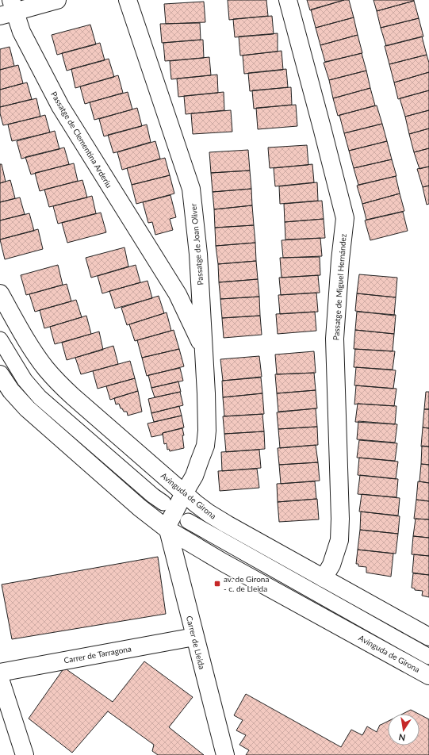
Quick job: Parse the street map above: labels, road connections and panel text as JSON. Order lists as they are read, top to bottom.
{
  "streets": {
    "street": [
      "Passatge de Clementina Arderiu",
      "Passatge de Joan Oliver",
      "Passatge de Miguel Hernández",
      "Avinguda de Girona",
      "Carrer de Lleida",
      "Carrer de Tarragona"
    ]
  },
  "crossings": [
    ["Passatge de Clementina Arderiu", "Passatge de Joan Oliver"],
    ["Passatge de Joan Oliver", "Avinguda de Girona"],
    ["Passatge de Joan Oliver", "Carrer de Lleida"],
    ["Passatge de Miguel Hernández", "Avinguda de Girona"],
    ["Avinguda de Girona", "Carrer de Lleida"],
    ["Carrer de Lleida", "Carrer de Tarragona"]
  ],
  "places": {
    "transit": ["av. de Girona - c. de Lleida"]
  },
  "north": "bottom"
}
